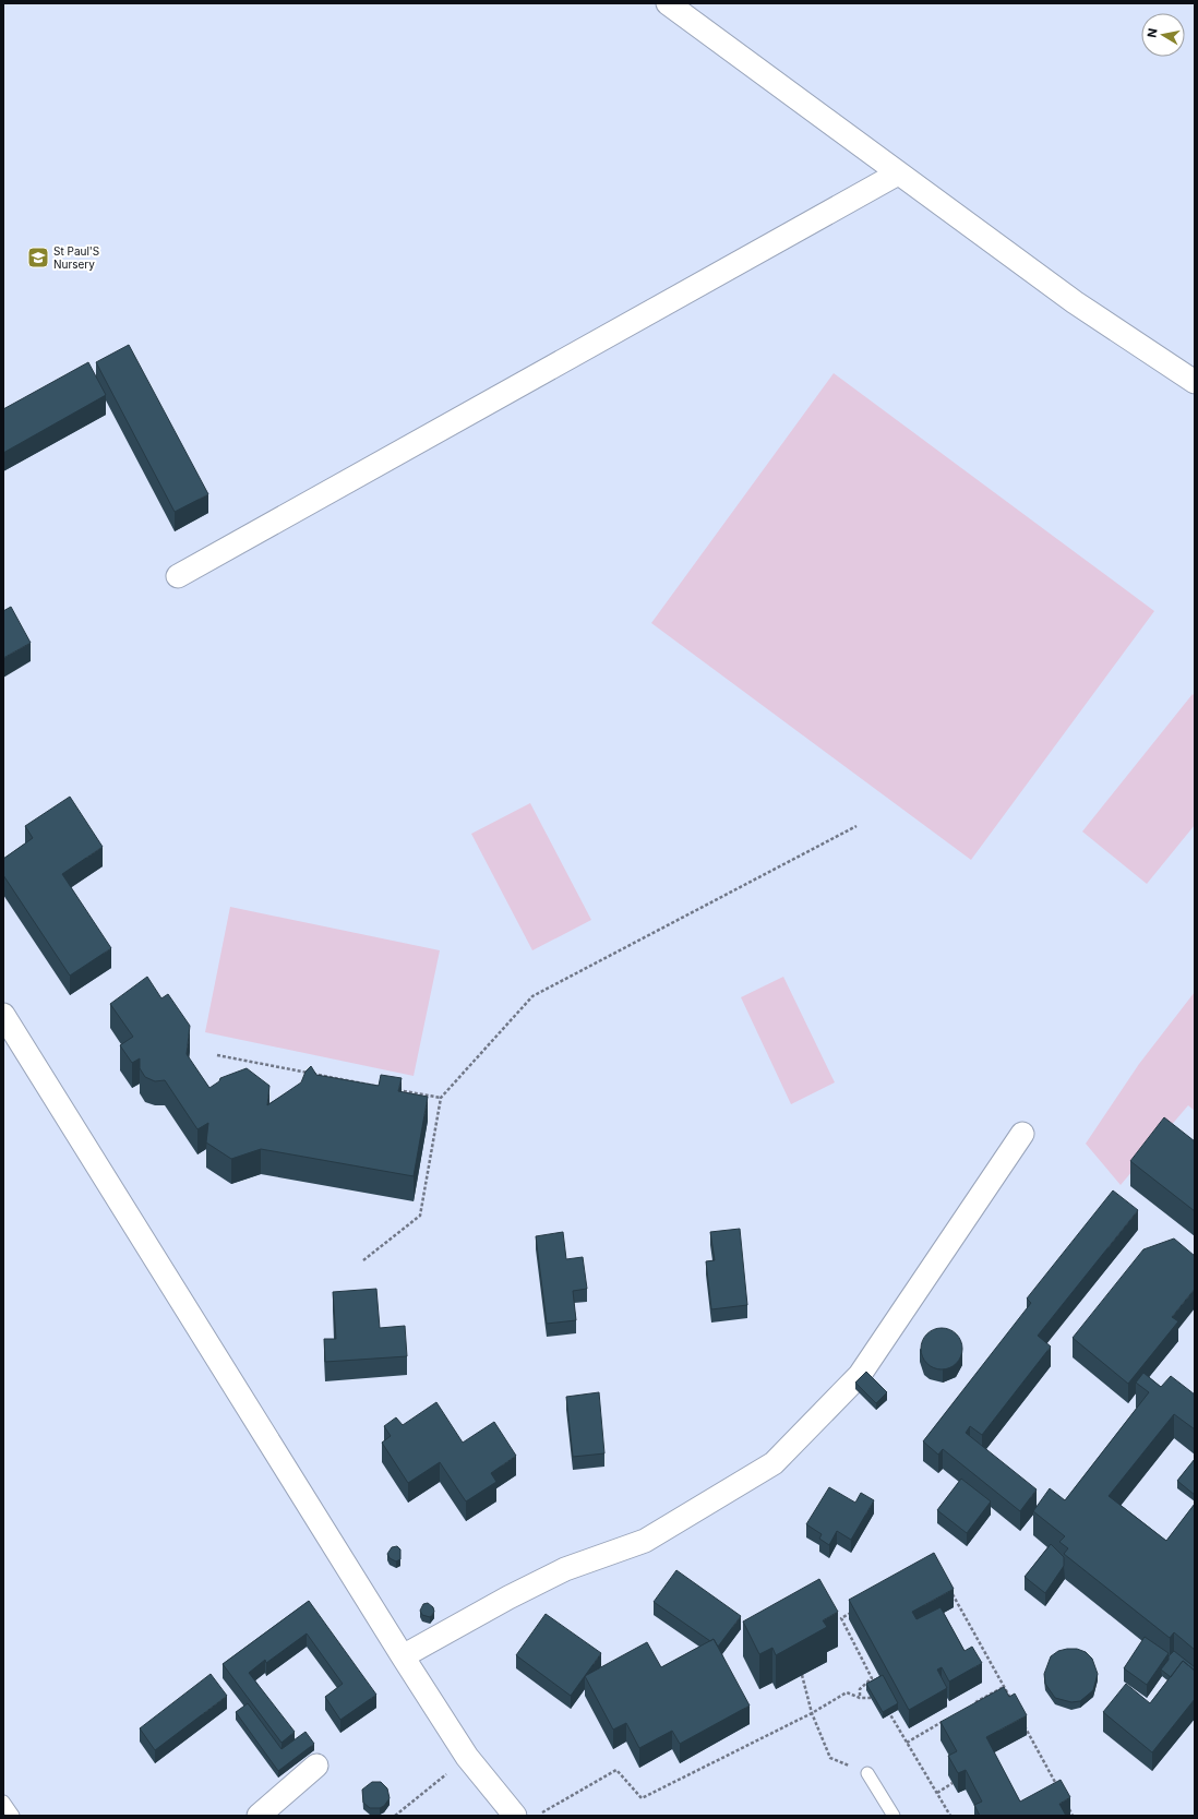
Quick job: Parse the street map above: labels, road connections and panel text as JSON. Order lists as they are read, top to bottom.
{
  "places": {
    "school or university": ["St Paul'S Nursery"]
  },
  "north": "left"
}
